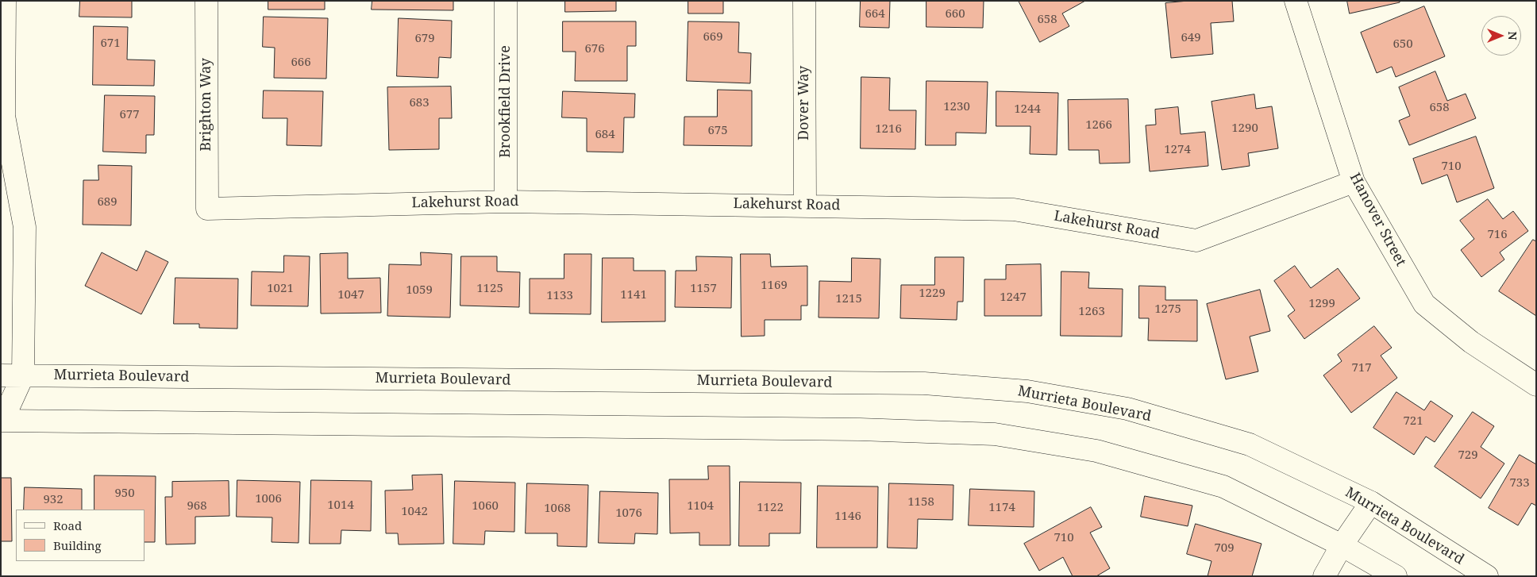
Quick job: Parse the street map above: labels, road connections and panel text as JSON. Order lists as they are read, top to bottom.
{
  "streets": {
    "main road": [
      "Brookfield Drive",
      "Dover Way",
      "Brighton Way",
      "Lakehurst Road",
      "Hanover Street",
      "Murrieta Boulevard"
    ]
  },
  "crossings": [
    ["Brookfield Drive", "Lakehurst Road"],
    ["Dover Way", "Lakehurst Road"],
    ["Brighton Way", "Lakehurst Road"],
    ["Lakehurst Road", "Hanover Street"]
  ],
  "house_numbers": [
    "664",
    "660",
    "658",
    "669",
    "649",
    "679",
    "671",
    "650",
    "676",
    "666",
    "683",
    "1230",
    "658",
    "1244",
    "677",
    "1266",
    "1290",
    "1216",
    "675",
    "684",
    "1274",
    "710",
    "689",
    "716",
    "1169",
    "1021",
    "1125",
    "1157",
    "1059",
    "1229",
    "1047",
    "1141",
    "1133",
    "1247",
    "1215",
    "1299",
    "1275",
    "1263",
    "717",
    "721",
    "729",
    "733",
    "950",
    "1006",
    "932",
    "1158",
    "1014",
    "968",
    "1060",
    "1104",
    "1122",
    "1174",
    "1068",
    "1042",
    "1076",
    "1146",
    "710",
    "709"
  ],
  "legend": ["Road", "Building"],
  "north": "right"
}
